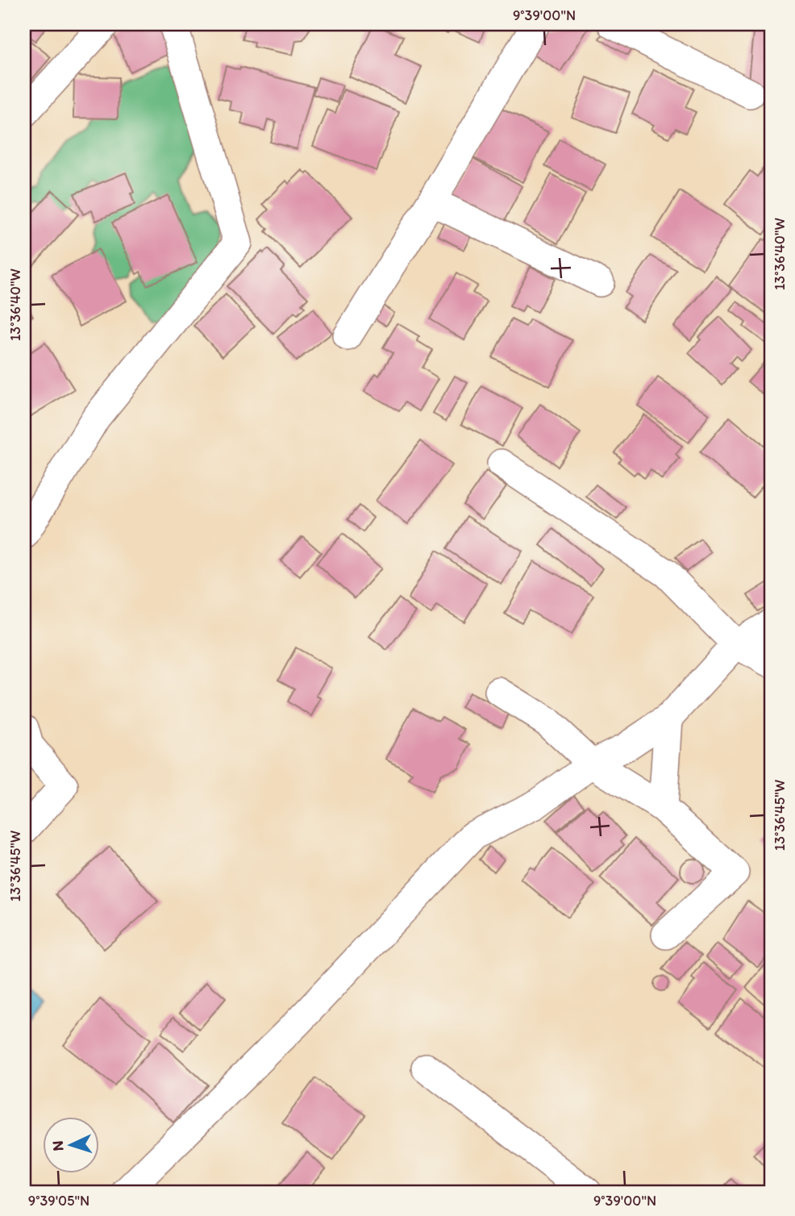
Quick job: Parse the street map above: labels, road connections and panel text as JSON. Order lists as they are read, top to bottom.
{
  "north": "left",
  "coordinates": [
    "9°39'00\"N",
    "13°36'40\"W",
    "13°36'45\"W",
    "9°39'05\"N"
  ]
}
